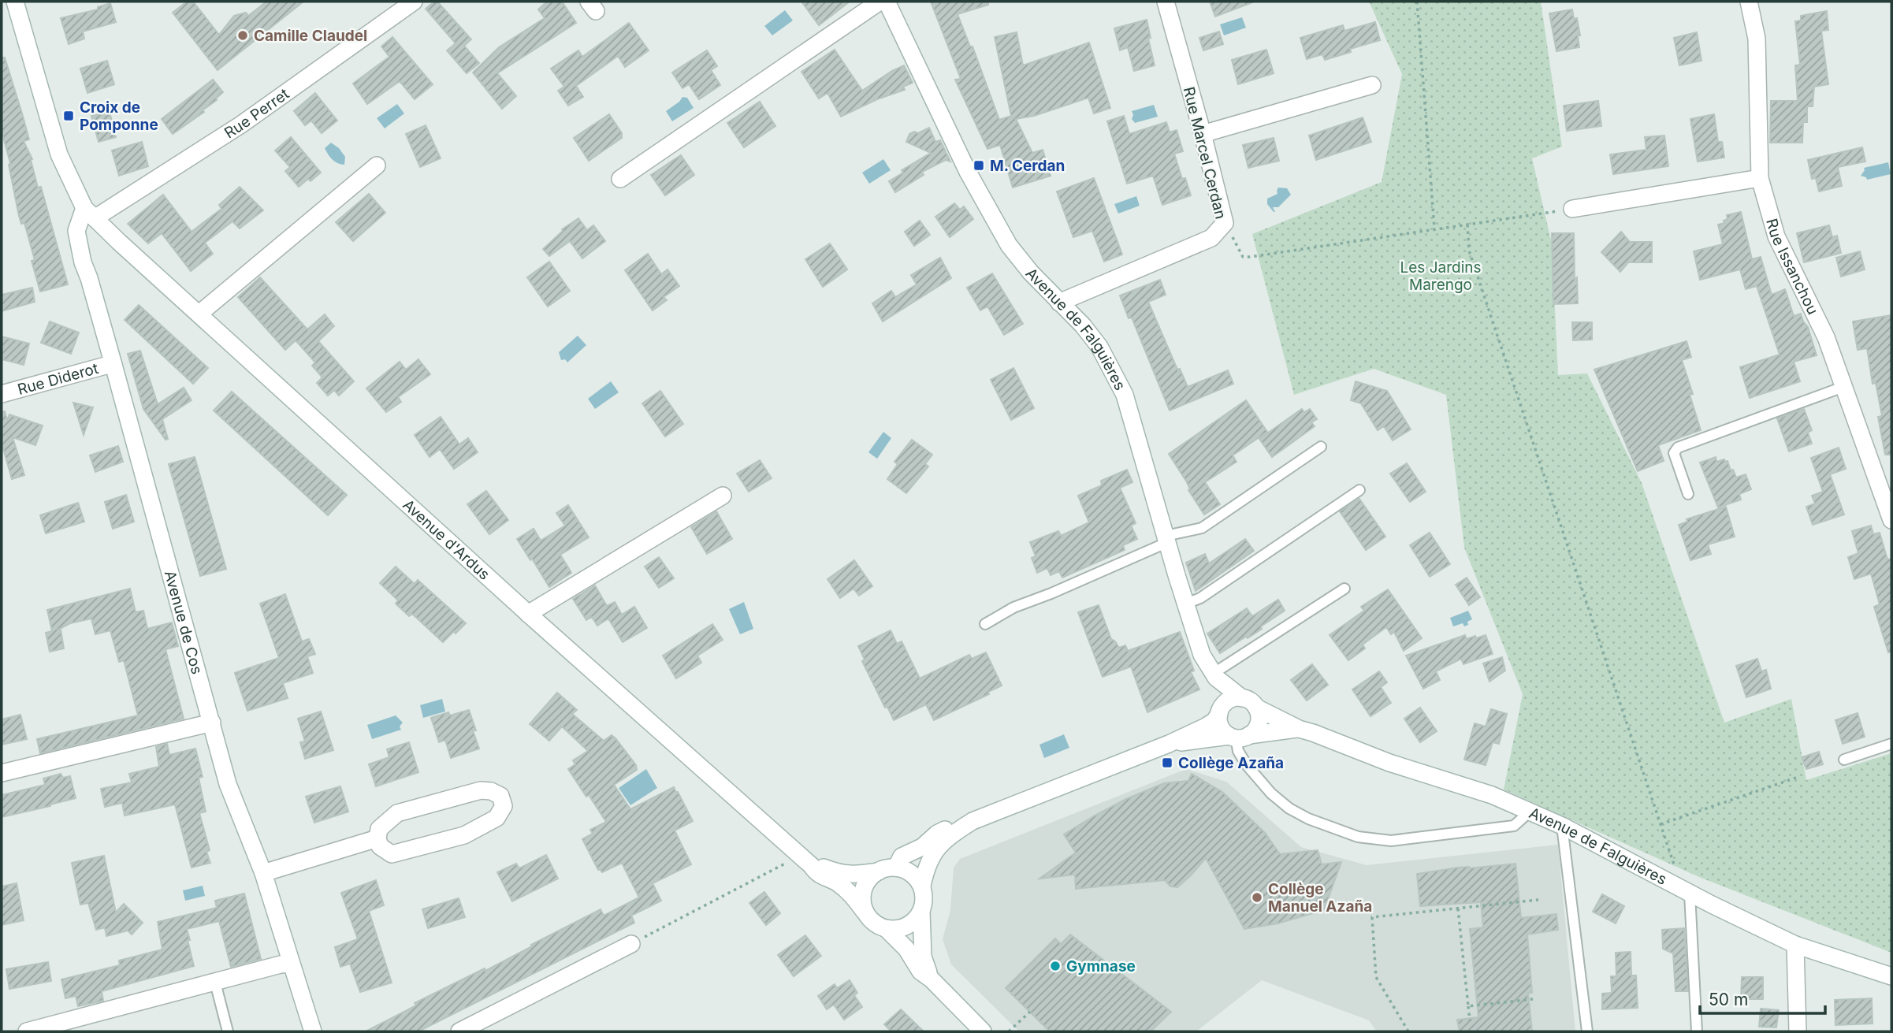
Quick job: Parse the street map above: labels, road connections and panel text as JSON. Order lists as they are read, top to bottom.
{
  "streets": {
    "street": [
      "Rue Perret",
      "Rue Marcel Cerdan",
      "Rue Issanchou",
      "Avenue de Falguières",
      "Rue Diderot",
      "Avenue d'Ardus",
      "Avenue de Cos"
    ]
  },
  "crossings": [
    ["Rue Perret", "Avenue d'Ardus"],
    ["Rue Perret", "Avenue de Cos"],
    ["Rue Marcel Cerdan", "Avenue de Falguières"],
    ["Rue Diderot", "Avenue de Cos"],
    ["Avenue d'Ardus", "Avenue de Cos"]
  ],
  "parks": ["Les Jardins Marengo"],
  "places": {
    "other": ["Camille Claudel", "Collège Manuel Azaña", "Gymnase"],
    "transit": ["Croix de Pomponne", "M. Cerdan", "Collège Azaña"]
  },
  "scale_bar": "50 m"
}
